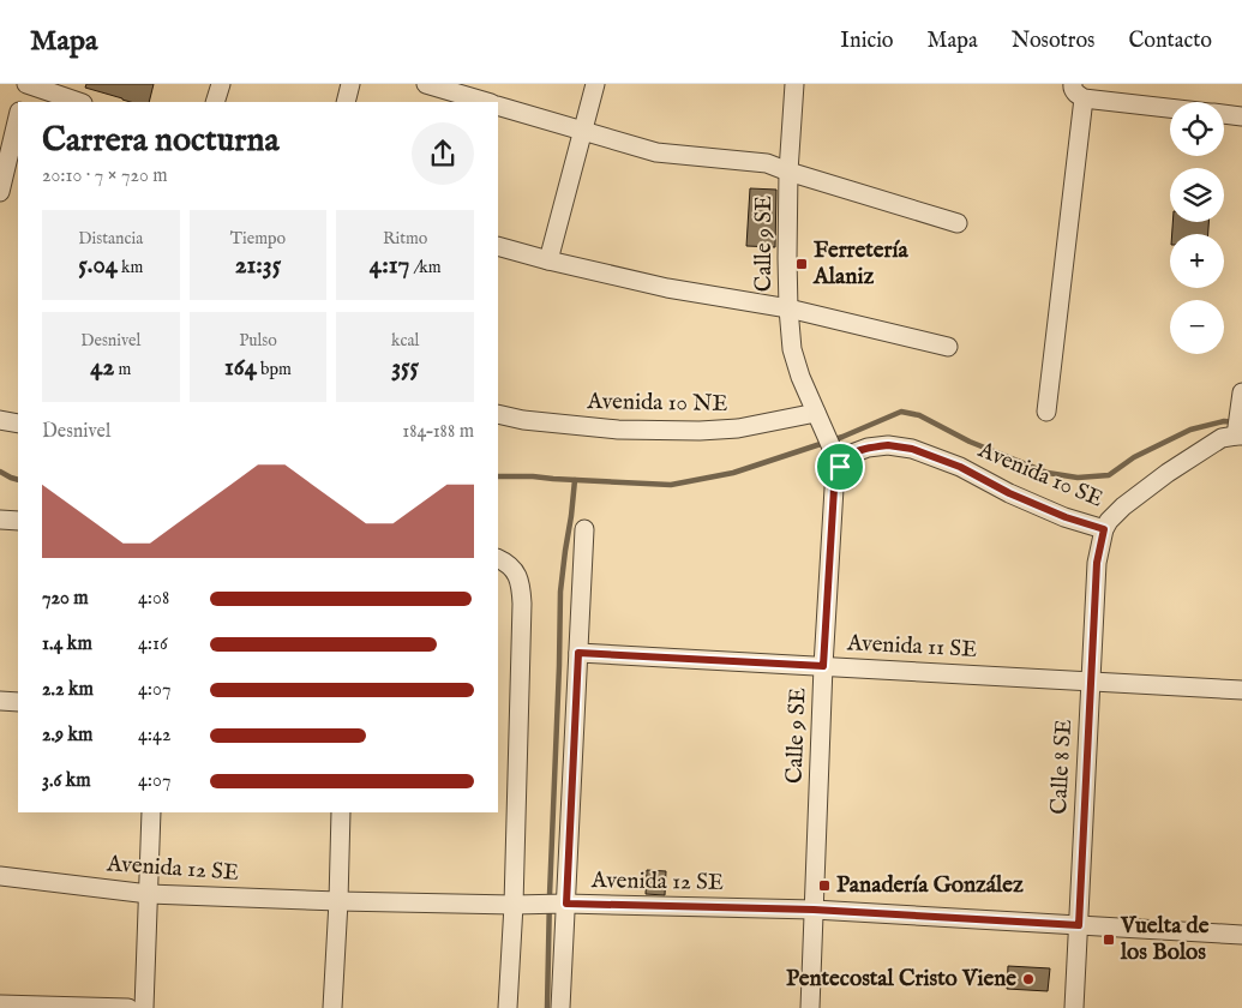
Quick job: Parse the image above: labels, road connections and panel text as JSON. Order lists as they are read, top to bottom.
{
  "streets": {
    "street": [
      "Calle 9 SE",
      "Avenida 10 NE",
      "Avenida 10 SE",
      "Avenida 11 SE",
      "Calle 8 SE",
      "Avenida 12 SE"
    ]
  },
  "crossings": [
    ["Calle 9 SE", "Avenida 10 NE"],
    ["Calle 9 SE", "Avenida 10 SE"],
    ["Calle 9 SE", "Avenida 11 SE"],
    ["Calle 9 SE", "Avenida 12 SE"],
    ["Avenida 10 SE", "Calle 8 SE"],
    ["Avenida 11 SE", "Calle 8 SE"],
    ["Calle 8 SE", "Avenida 12 SE"]
  ],
  "places": {
    "transit": ["Ferretería Alaniz", "Panadería González", "Vuelta de los Bolos"],
    "other": ["Pentecostal Cristo Viene"]
  },
  "page": {
    "header": "Mapa",
    "nav": [
      "Inicio",
      "Mapa",
      "Nosotros",
      "Contacto"
    ],
    "map_buttons": ["+", "−"],
    "heading": ["Carrera nocturna", "20:10 · 7 × 720 m"],
    "stats": [
      ["Distancia", "5.04 km"],
      ["Tiempo", "21:35"],
      ["Ritmo", "4:17 /km"],
      ["Desnivel", "42 m"],
      ["Pulso", "164 bpm"],
      ["kcal", "355"]
    ],
    "chart": ["Desnivel", "184–188 m"],
    "list": [
      {
        "name": "720 m",
        "note": "4:08"
      },
      {
        "name": "1.4 km",
        "note": "4:16"
      },
      {
        "name": "2.2 km",
        "note": "4:07"
      },
      {
        "name": "2.9 km",
        "note": "4:42"
      },
      {
        "name": "3.6 km",
        "note": "4:07"
      }
    ]
  }
}
